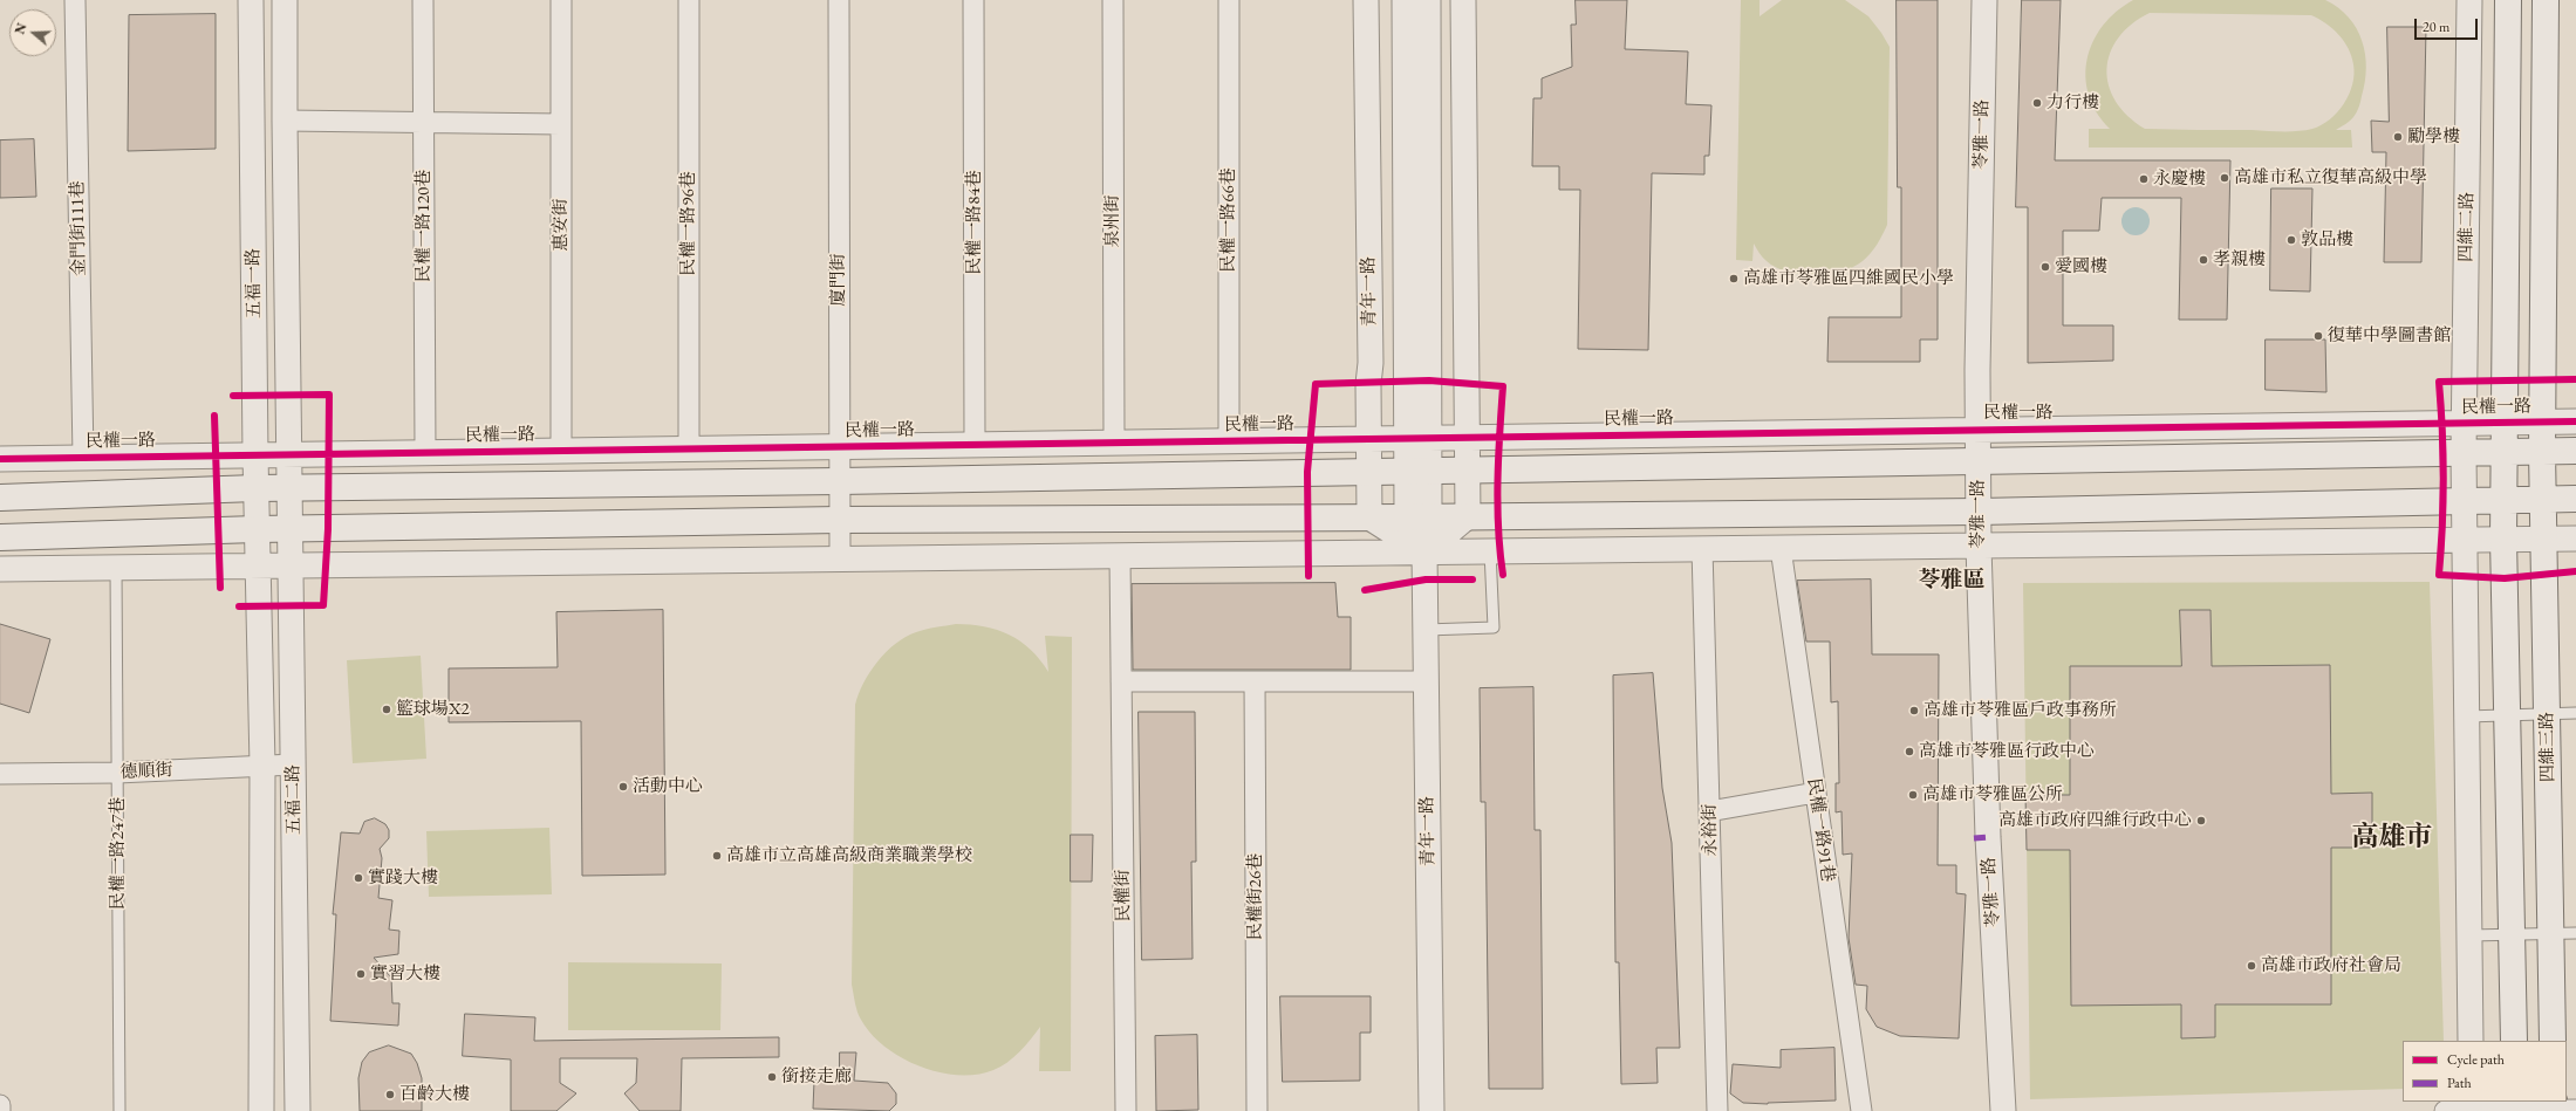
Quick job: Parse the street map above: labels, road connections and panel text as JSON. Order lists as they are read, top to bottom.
{
  "streets": {
    "main road": ["四維三路"],
    "street": [
      "苓雅一路",
      "民權一路66巷",
      "泉州街",
      "民權一路84巷",
      "民權一路96巷",
      "惠安街",
      "民權一路120巷",
      "四維二路",
      "金門街111巷",
      "廈門街",
      "五福一路",
      "青年一路",
      "民權一路",
      "德順街",
      "五福二路",
      "永裕街",
      "民權一路91巷",
      "民權街",
      "民權街26巷"
    ],
    "lane": ["民權一路247巷"]
  },
  "crossings": [
    ["苓雅一路", "民權一路"],
    ["民權一路66巷", "民權一路"],
    ["泉州街", "民權一路"],
    ["民權一路84巷", "民權一路"],
    ["民權一路96巷", "民權一路"],
    ["惠安街", "民權一路"],
    ["民權一路120巷", "民權一路"],
    ["四維二路", "民權一路"],
    ["金門街111巷", "民權一路"],
    ["廈門街", "民權一路"],
    ["五福一路", "民權一路"],
    ["五福一路", "五福二路"],
    ["青年一路", "民權一路"],
    ["德順街", "五福二路"],
    ["德順街", "民權一路247巷"]
  ],
  "districts": ["苓雅區", "高雄市"],
  "places": [
    "力行樓",
    "勵學樓",
    "高雄市私立復華高級中學",
    "永慶樓",
    "敦品樓",
    "孝親樓",
    "愛國樓",
    "高雄市苓雅區四維國民小學",
    "復華中學圖書館",
    "籃球場X2",
    "高雄市苓雅區戶政事務所",
    "高雄市苓雅區行政中心",
    "活動中心",
    "高雄市苓雅區公所",
    "高雄市政府四維行政中心",
    "高雄市立高雄高級商業職業學校",
    "實踐大樓",
    "高雄市政府社會局",
    "實習大樓",
    "銜接走廊",
    "百齡大樓"
  ],
  "legend": ["Cycle path", "Path"],
  "scale_bar": "20 m",
  "north": "left"
}
